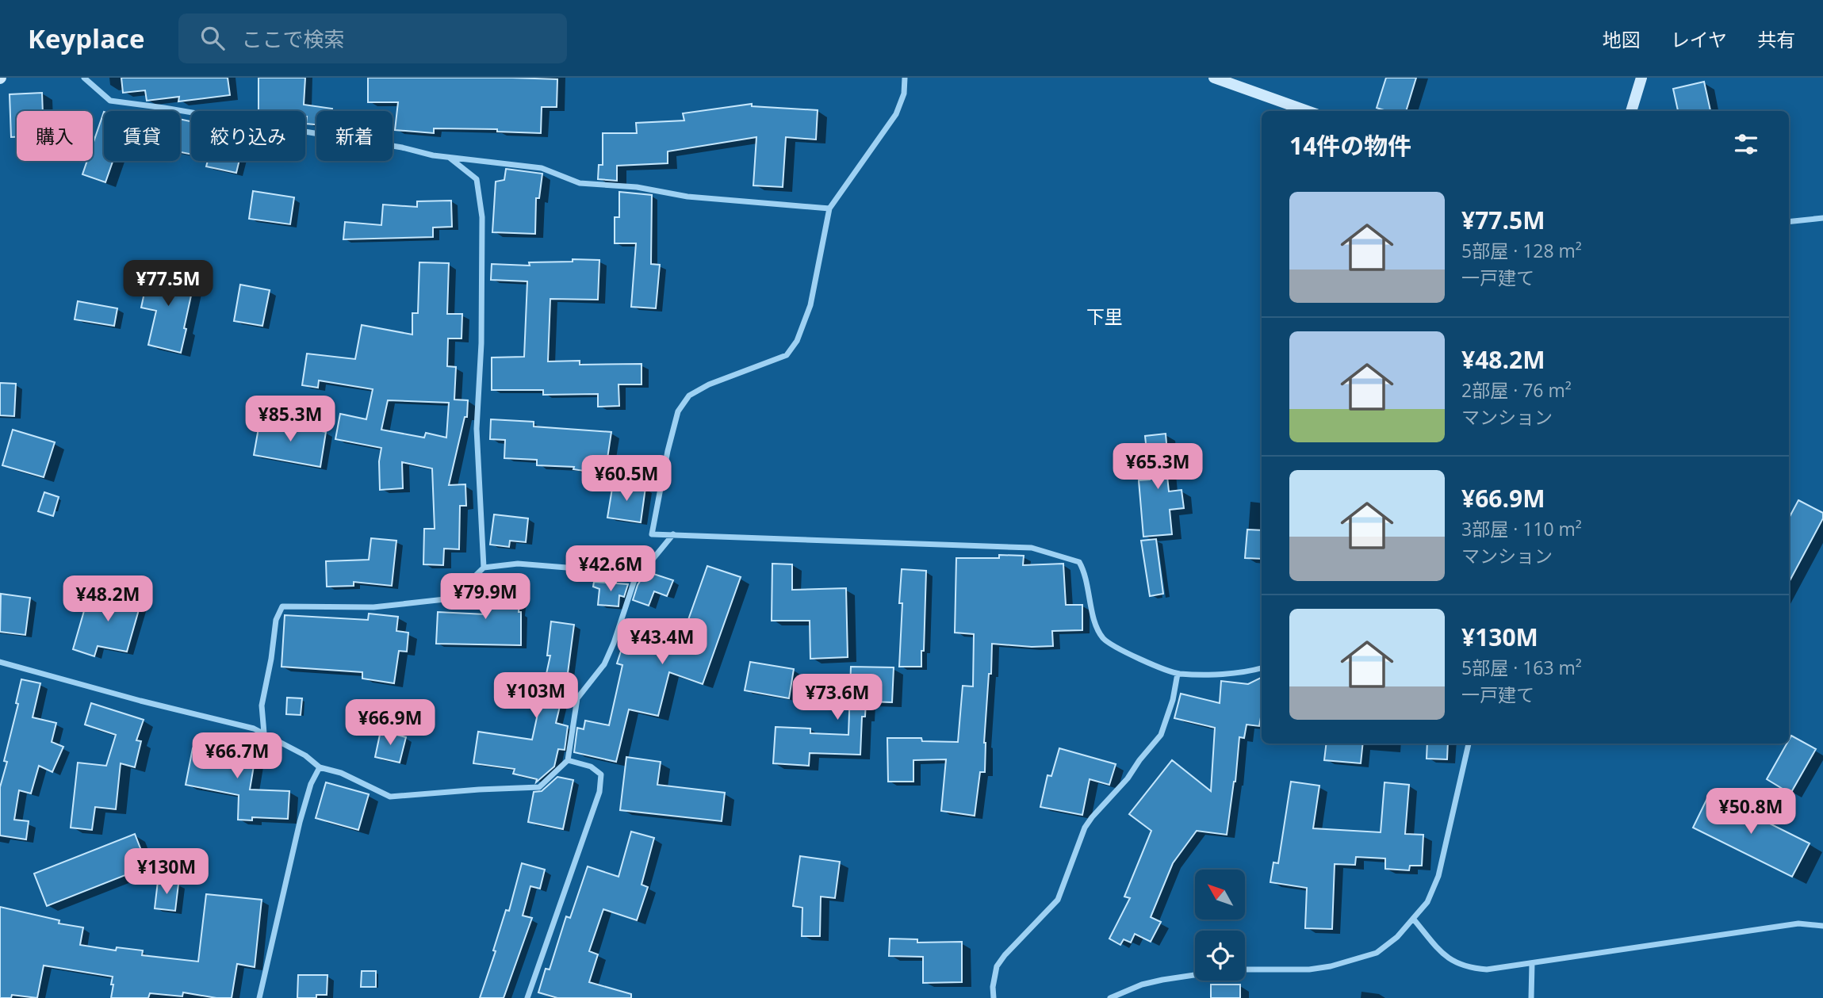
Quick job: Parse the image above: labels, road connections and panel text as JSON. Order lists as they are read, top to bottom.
{
  "districts": ["下里"],
  "north": "top left",
  "page": {
    "header": "Keyplace",
    "search": "ここで検索",
    "nav": ["地図", "レイヤ", "共有"],
    "chip": [
      "購入",
      "賃貸",
      "絞り込み",
      "新着"
    ],
    "heading": "14件の物件",
    "list": [
      {
        "name": "¥77.5M",
        "note": "5部屋 · 128 m² · 一戸建て"
      },
      {
        "name": "¥48.2M",
        "note": "2部屋 · 76 m² · マンション"
      },
      {
        "name": "¥66.9M",
        "note": "3部屋 · 110 m² · マンション"
      },
      {
        "name": "¥130M",
        "note": "5部屋 · 163 m² · 一戸建て"
      }
    ],
    "price": [
      "¥77.5M",
      "¥85.3M",
      "¥65.3M",
      "¥60.5M",
      "¥42.6M",
      "¥79.9M",
      "¥48.2M",
      "¥43.4M",
      "¥103M",
      "¥73.6M",
      "¥66.9M",
      "¥66.7M",
      "¥50.8M",
      "¥130M"
    ]
  }
}
